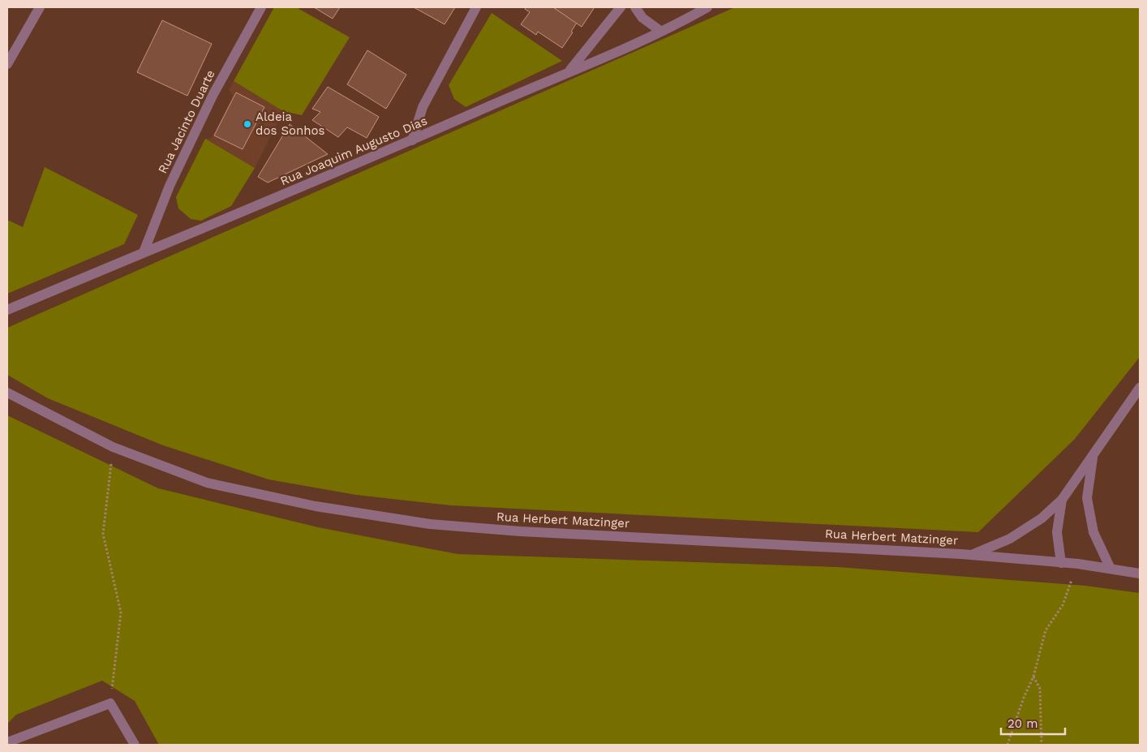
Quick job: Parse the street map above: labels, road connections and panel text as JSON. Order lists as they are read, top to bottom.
{
  "streets": {
    "street": ["Rua Jacinto Duarte", "Rua Joaquim Augusto Dias", "Rua Herbert Matzinger"]
  },
  "crossings": [
    ["Rua Jacinto Duarte", "Rua Joaquim Augusto Dias"]
  ],
  "places": ["Aldeia dos Sonhos"],
  "scale_bar": "20 m"
}
